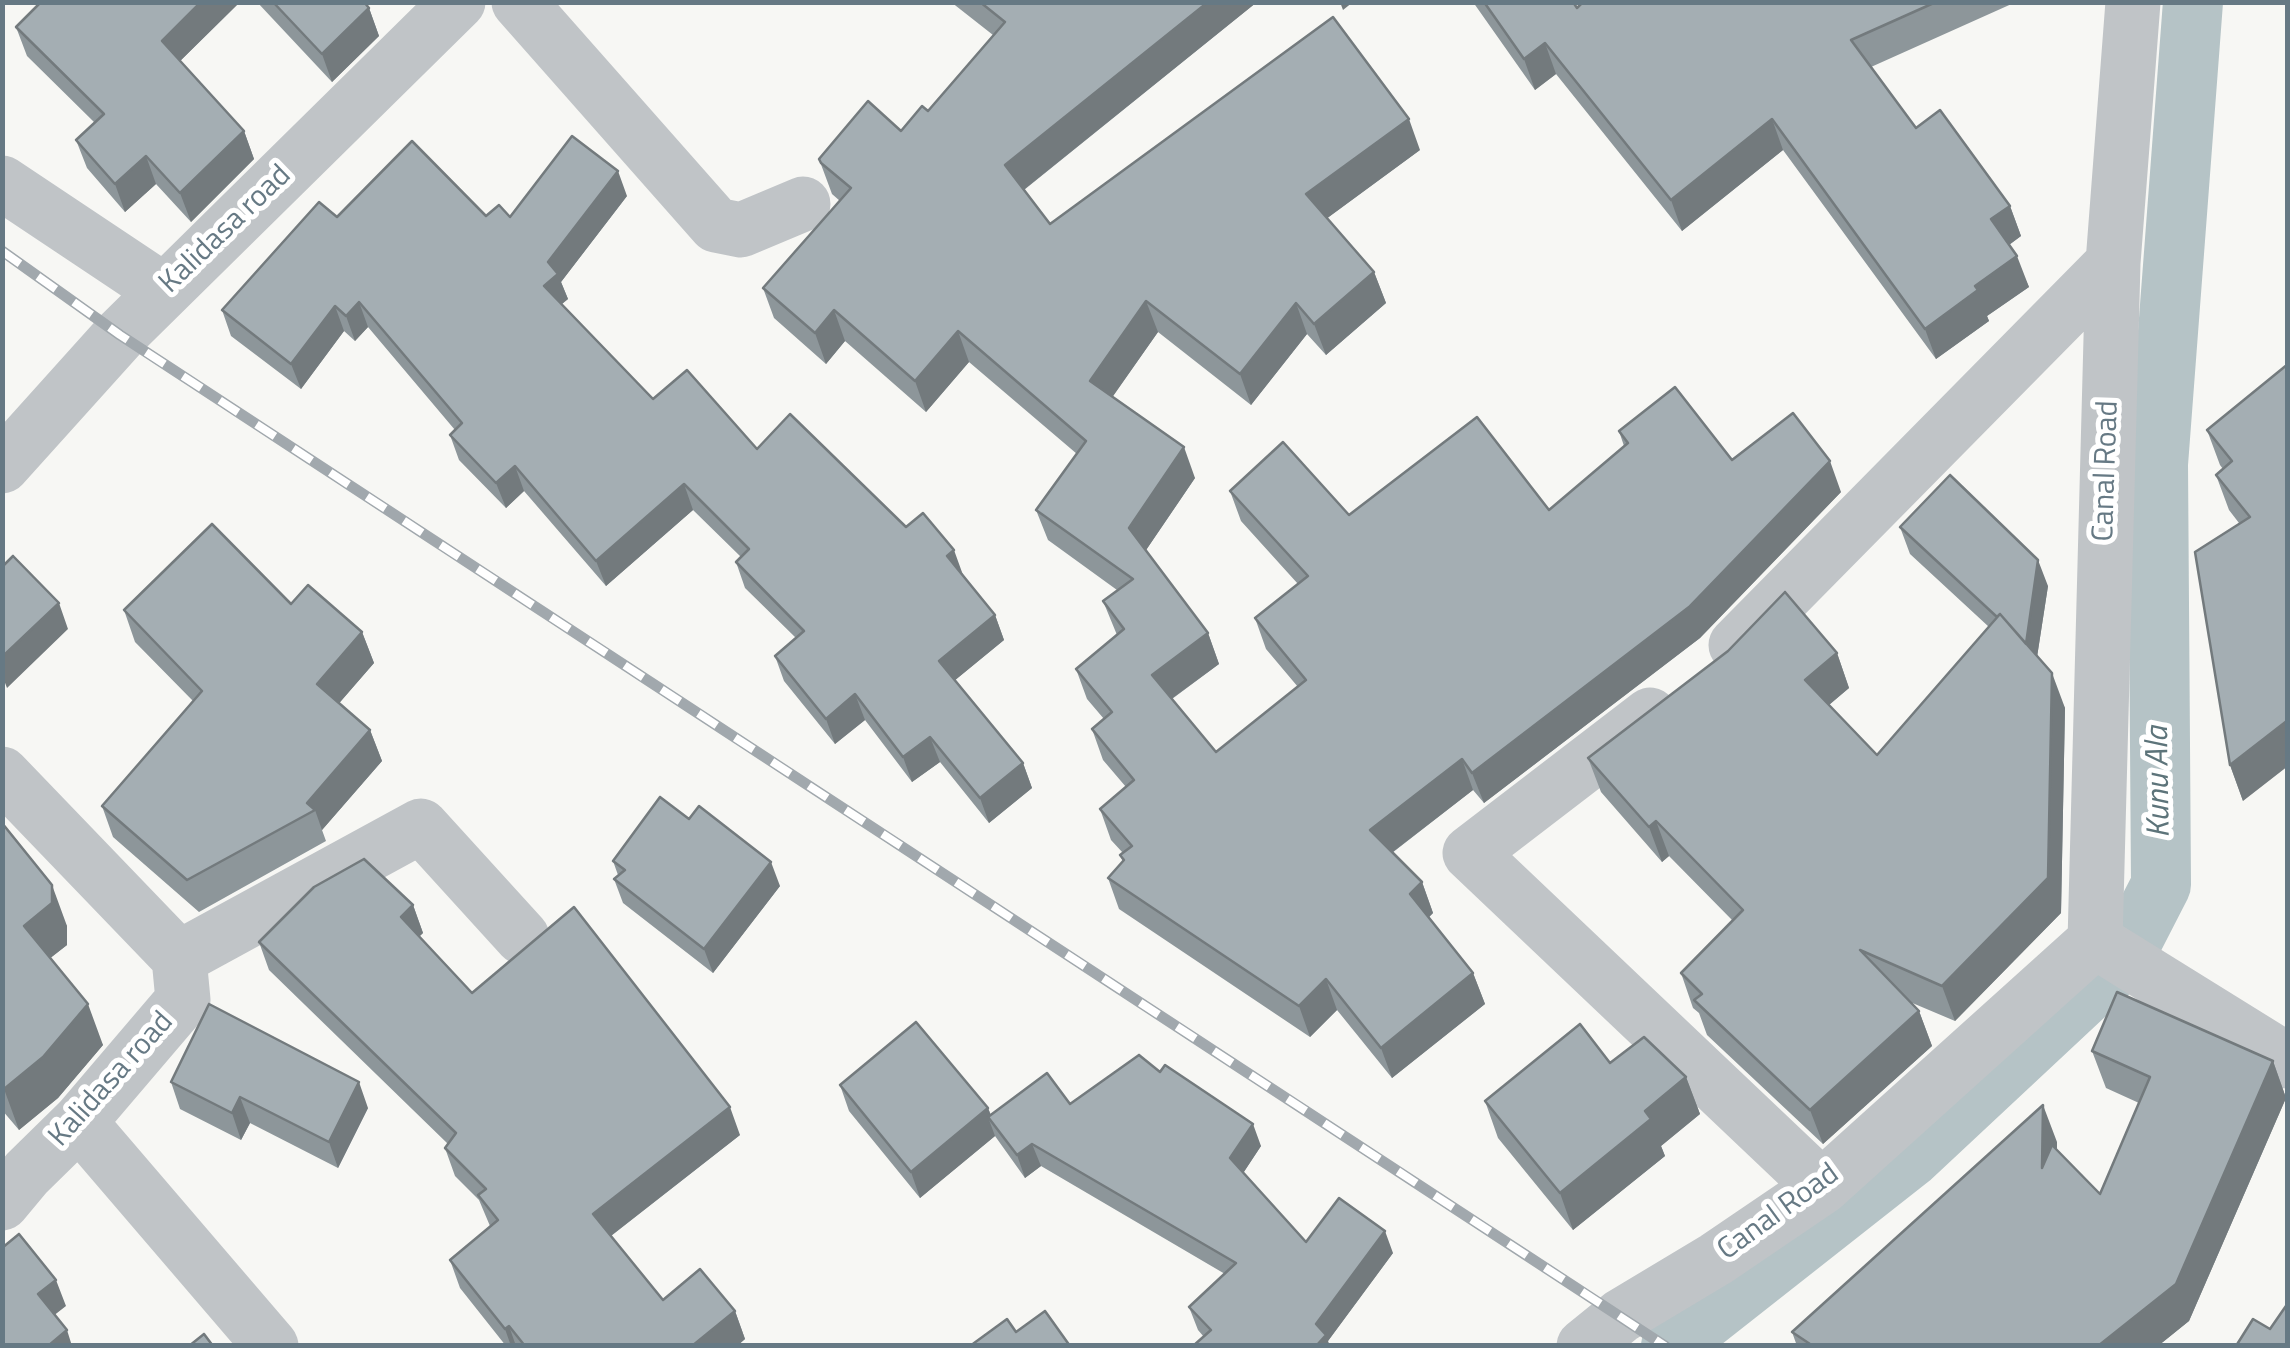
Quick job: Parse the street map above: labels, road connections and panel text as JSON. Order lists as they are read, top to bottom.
{
  "streets": {
    "street": ["Kalidasa road", "Canal Road"]
  },
  "water": ["Kunu Ala"]
}
